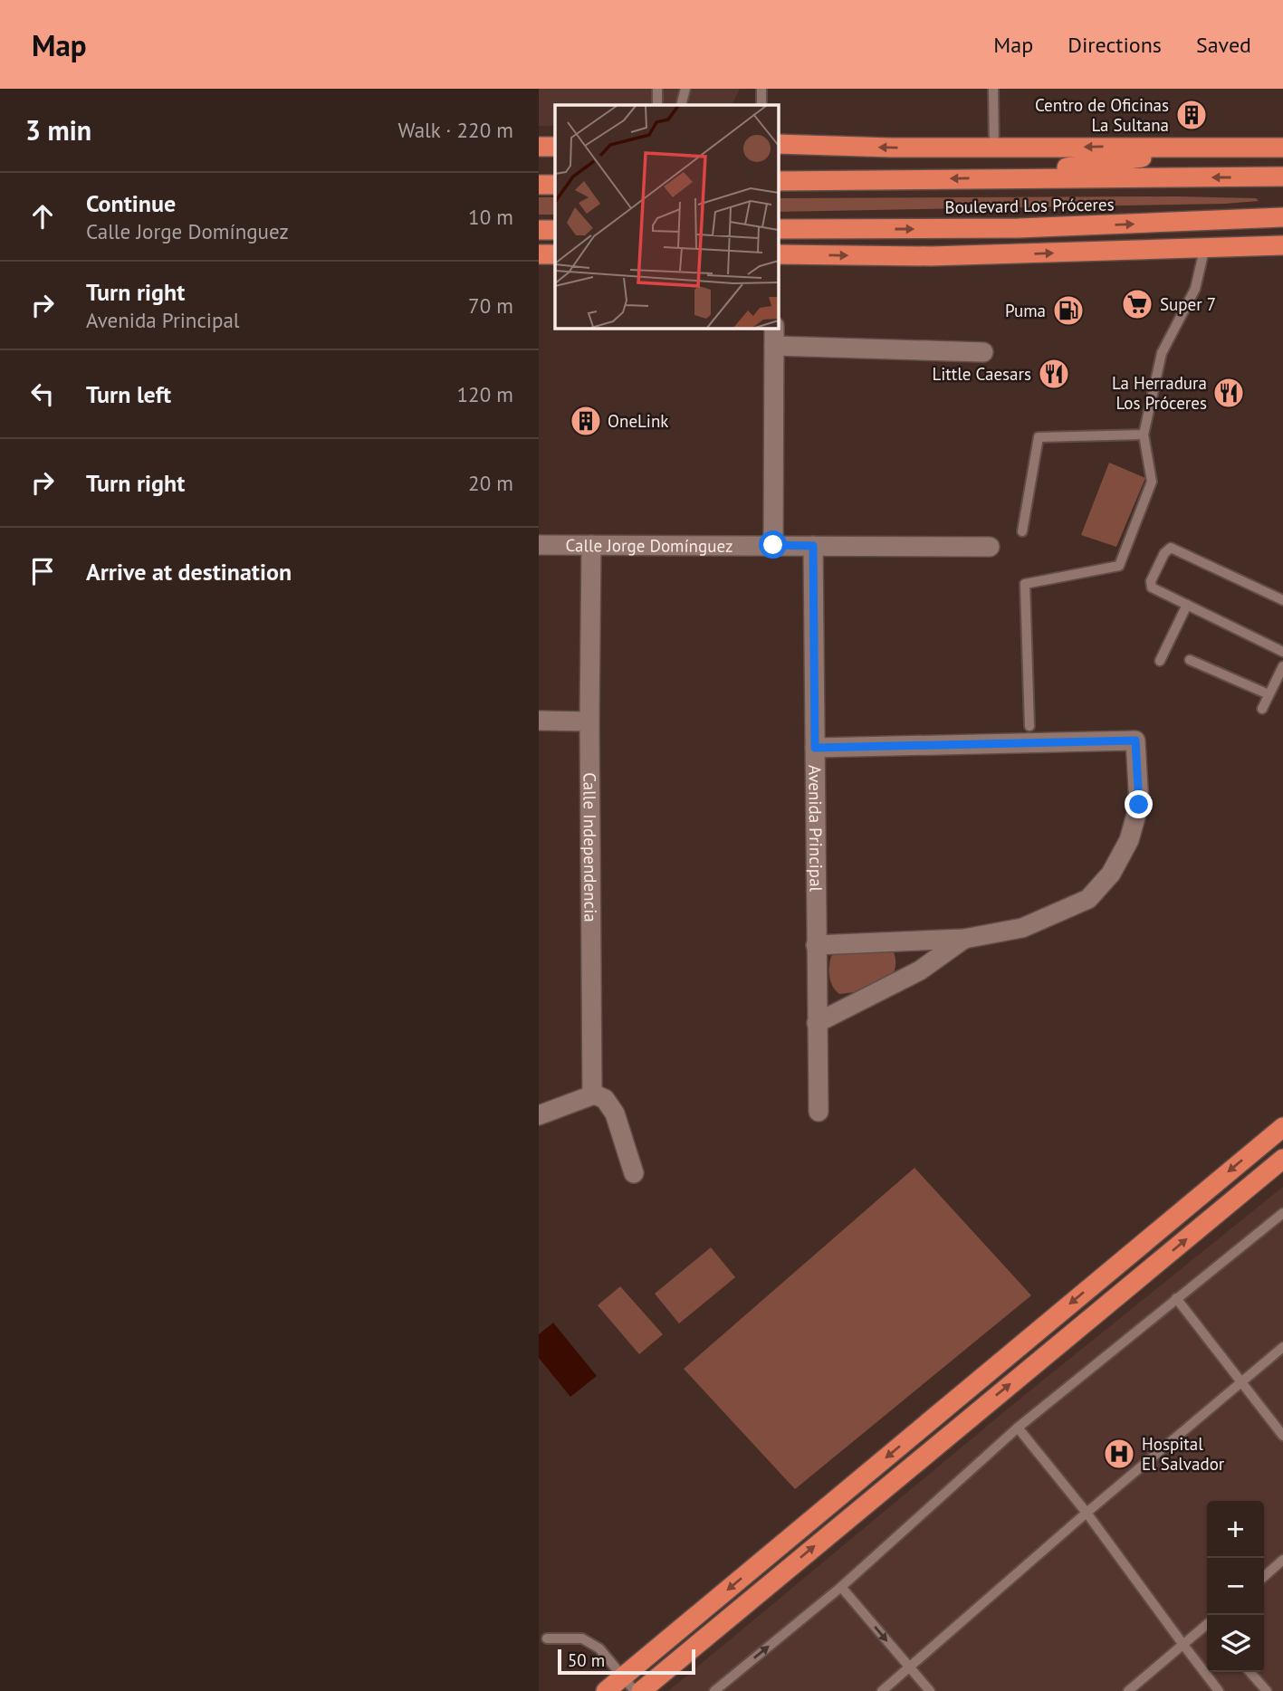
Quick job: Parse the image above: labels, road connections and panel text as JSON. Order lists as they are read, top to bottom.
{
  "streets": {
    "highway": ["Boulevard Los Próceres"],
    "street": ["Calle Jorge Domínguez", "Avenida Principal", "Calle Independencia"]
  },
  "crossings": [
    ["Calle Jorge Domínguez", "Avenida Principal"],
    ["Calle Jorge Domínguez", "Calle Independencia"]
  ],
  "places": {
    "building": ["Centro de Oficinas La Sultana", "OneLink"],
    "supermarket": ["Super 7"],
    "fuel station": ["Puma"],
    "restaurant": ["Little Caesars", "La Herradura Los Próceres"],
    "hospital": ["Hospital El Salvador"]
  },
  "scale_bar": "50 m",
  "page": {
    "header": "Map",
    "nav": ["Map", "Directions", "Saved"],
    "heading": ["3 min", "Walk · 220 m"],
    "list": [
      ["Continue", "Calle Jorge Domínguez", "10 m"],
      ["Turn right", "Avenida Principal", "70 m"],
      ["Turn left", "120 m"],
      ["Turn right", "20 m"],
      "Arrive at destination"
    ],
    "map_buttons": ["+", "−"],
    "scale": "50 m"
  }
}
